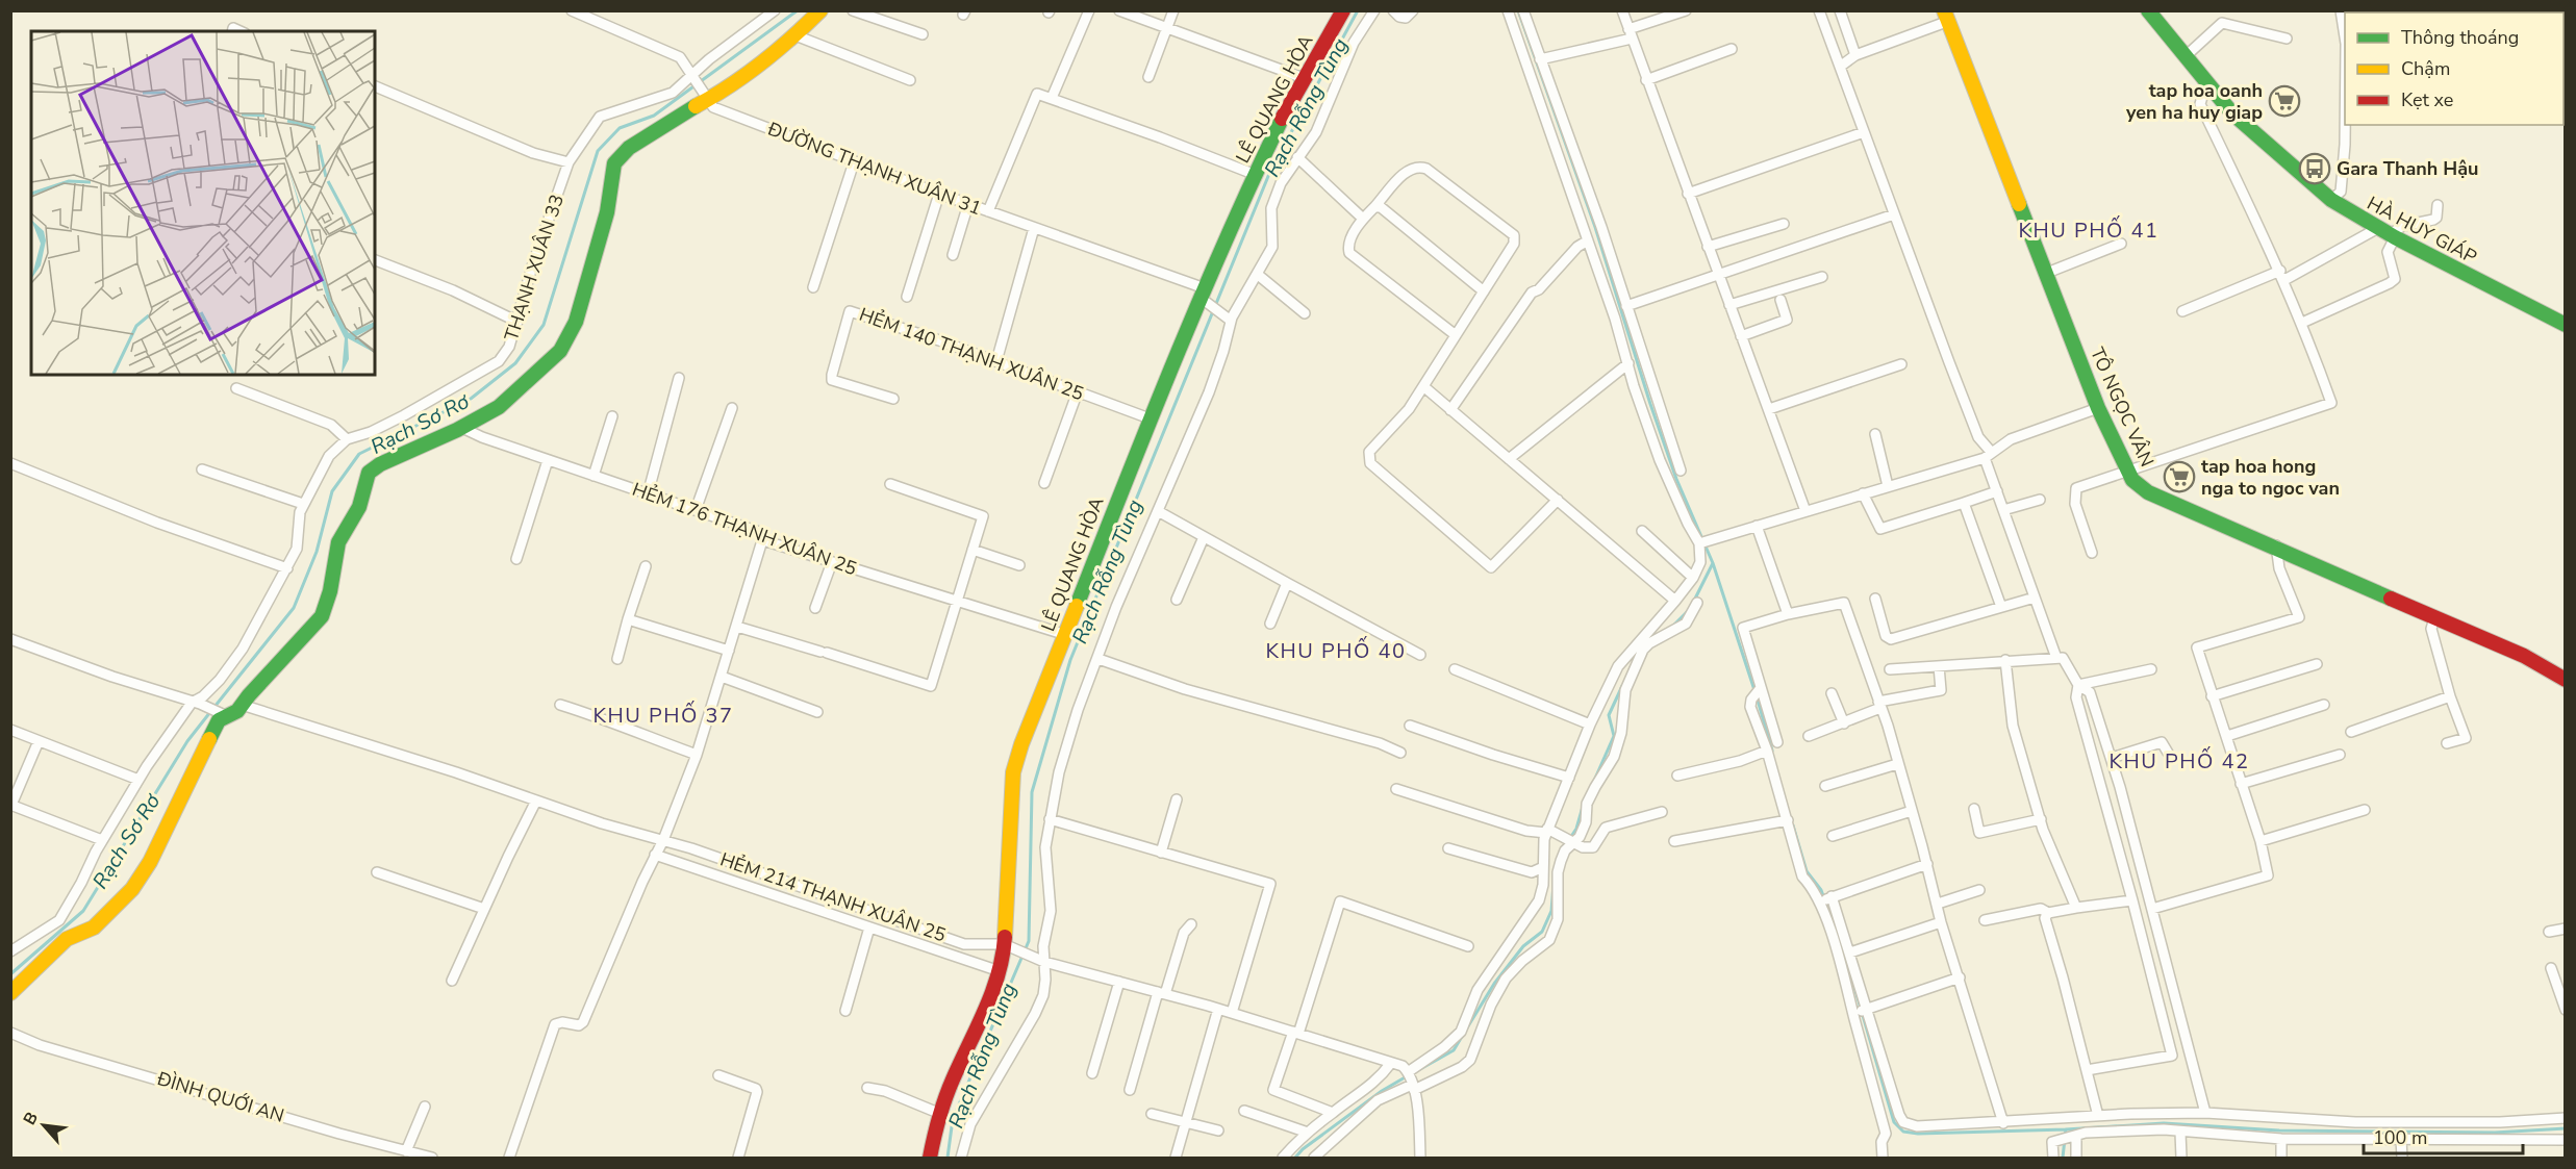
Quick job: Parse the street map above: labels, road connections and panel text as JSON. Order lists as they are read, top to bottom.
{
  "streets": {
    "street": [
      "LÊ QUANG HÒA",
      "ĐƯỜNG THẠNH XUÂN 31",
      "HÀ HUY GIÁP",
      "THẠNH XUÂN 33",
      "HẺM 140 THẠNH XUÂN 25",
      "TÔ NGỌC VÂN",
      "HẺM 176 THẠNH XUÂN 25",
      "HẺM 214 THẠNH XUÂN 25",
      "ĐÌNH QUỚI AN"
    ]
  },
  "crossings": [
    ["LÊ QUANG HÒA", "ĐƯỜNG THẠNH XUÂN 31"],
    ["LÊ QUANG HÒA", "HẺM 140 THẠNH XUÂN 25"],
    ["LÊ QUANG HÒA", "HẺM 176 THẠNH XUÂN 25"],
    ["LÊ QUANG HÒA", "HẺM 214 THẠNH XUÂN 25"]
  ],
  "districts": [
    "KHU PHỐ 41",
    "KHU PHỐ 40",
    "KHU PHỐ 37",
    "KHU PHỐ 42"
  ],
  "water": ["Rạch Rỗng Tùng", "Rạch Sơ Rơ"],
  "places": {
    "supermarket": ["tap hoa oanh yen ha huy giap", "tap hoa hong nga to ngoc van"],
    "bus stop": ["Gara Thanh Hậu"]
  },
  "legend": ["Thông thoáng", "Chậm", "Kẹt xe"],
  "scale_bar": "100 m",
  "north": "top left"
}
